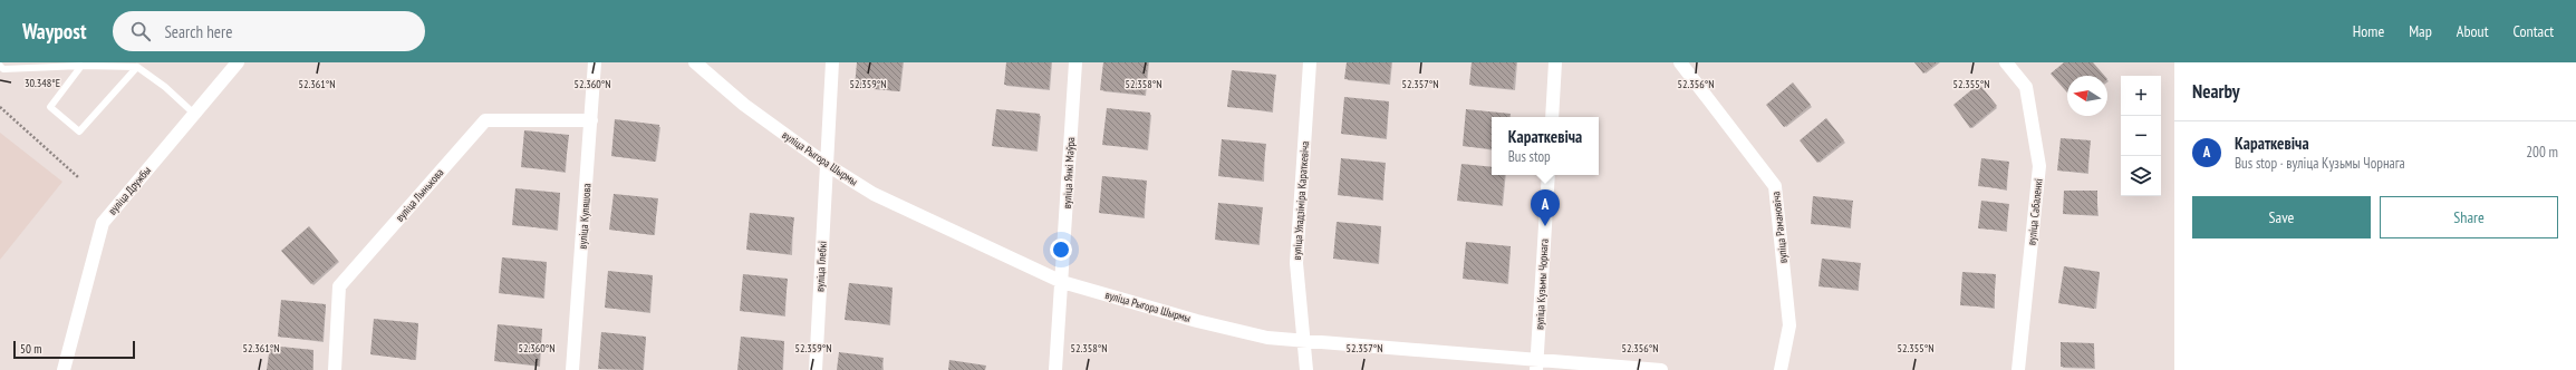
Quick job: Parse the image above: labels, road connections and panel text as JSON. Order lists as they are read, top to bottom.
{
  "streets": {
    "street": [
      "вуліца Рыгора Шырмы",
      "вуліца Янкі Маўра",
      "вуліца Дружбы",
      "вуліца Лынькова",
      "вуліца Уладзіміра Караткевіча",
      "вуліца Сабаленкі",
      "вуліца Куляшова",
      "вуліца Рамановіча",
      "вуліца Глебкі",
      "вуліца Кузьмы Чорнага"
    ]
  },
  "crossings": [
    ["вуліца Рыгора Шырмы", "вуліца Янкі Маўра"],
    ["вуліца Рыгора Шырмы", "вуліца Уладзіміра Караткевіча"],
    ["вуліца Рыгора Шырмы", "вуліца Глебкі"],
    ["вуліца Рыгора Шырмы", "вуліца Кузьмы Чорнага"],
    ["вуліца Лынькова", "вуліца Куляшова"]
  ],
  "scale_bar": "50 m",
  "north": "left",
  "page": {
    "header": "Waypost",
    "search": "Search here",
    "nav": [
      "Home",
      "Map",
      "About",
      "Contact"
    ],
    "heading": "Nearby",
    "map_buttons": ["+", "−"],
    "popup": ["Караткевіча", "Bus stop"],
    "list": [
      {
        "mark": "A",
        "name": "Караткевіча",
        "note": "Bus stop · вуліца Кузьмы Чорнага",
        "value": "200 m"
      }
    ],
    "buttons": ["Save", "Share"],
    "pins": "A",
    "scale": "50 m"
  },
  "coordinates": [
    "30.348°E",
    "52.361°N",
    "52.360°N",
    "52.359°N",
    "52.358°N",
    "52.357°N",
    "52.356°N",
    "52.355°N"
  ]
}
